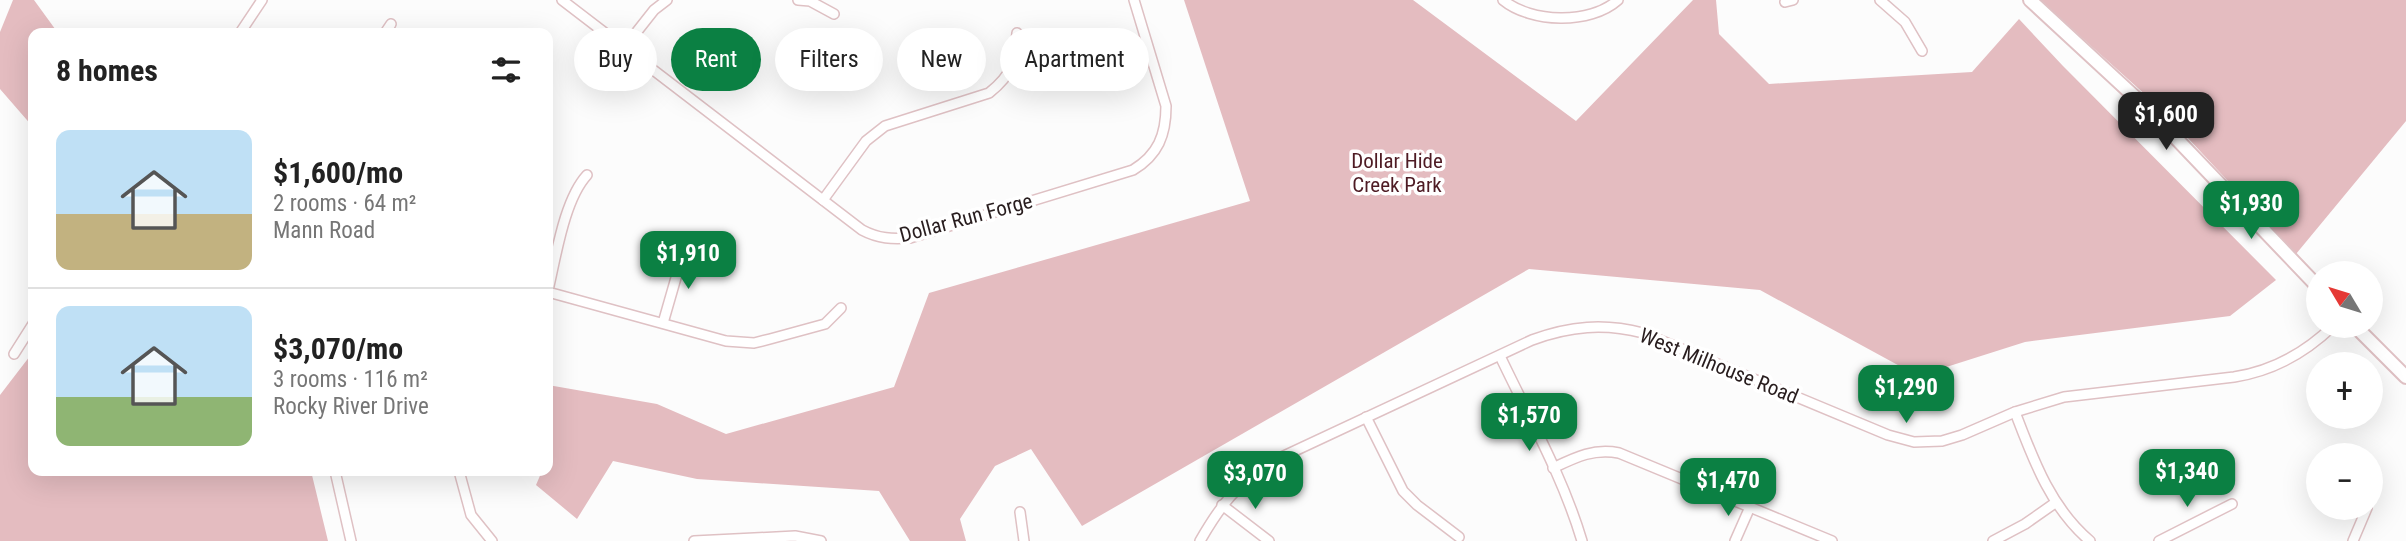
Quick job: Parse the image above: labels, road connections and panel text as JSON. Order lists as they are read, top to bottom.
{
  "streets": {
    "street": ["Dollar Run Forge", "West Milhouse Road"]
  },
  "parks": ["Dollar Hide Creek Park"],
  "north": "top left",
  "page": {
    "chip": [
      "Buy",
      "Rent",
      "Filters",
      "New",
      "Apartment"
    ],
    "heading": "8 homes",
    "price": [
      "$1,600",
      "$1,930",
      "$1,910",
      "$1,290",
      "$1,570",
      "$1,340",
      "$3,070",
      "$1,470"
    ],
    "list": [
      {
        "name": "$1,600/mo",
        "note": "2 rooms · 64 m² · Mann Road"
      },
      {
        "name": "$3,070/mo",
        "note": "3 rooms · 116 m² · Rocky River Drive"
      }
    ],
    "map_buttons": ["+", "−"]
  }
}
